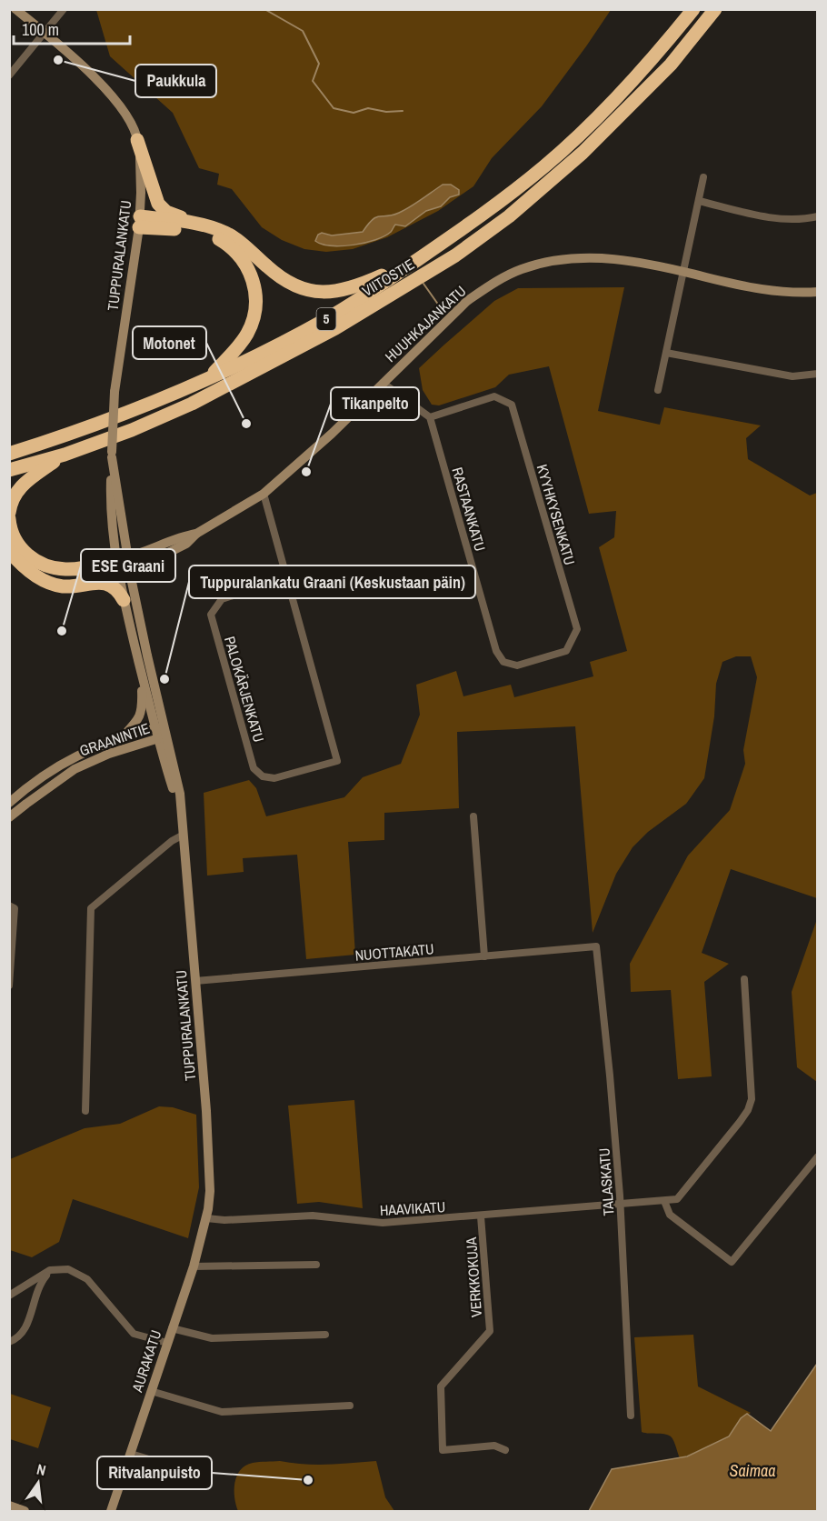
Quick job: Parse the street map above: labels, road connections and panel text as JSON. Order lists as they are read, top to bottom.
{
  "streets": {
    "highway": ["VIITOSTIE", "5"],
    "street": [
      "TUPPURALANKATU",
      "HUUHKAJANKATU",
      "RASTAANKATU",
      "KYYHKYSENKATU",
      "PALOKÄRJENKATU",
      "GRAANINTIE",
      "NUOTTAKATU",
      "TALASKATU",
      "HAAVIKATU",
      "VERKKOKUJA",
      "AURAKATU"
    ]
  },
  "crossings": [
    ["TUPPURALANKATU", "HUUHKAJANKATU"],
    ["TUPPURALANKATU", "GRAANINTIE"],
    ["TUPPURALANKATU", "NUOTTAKATU"],
    ["TUPPURALANKATU", "HAAVIKATU"],
    ["TUPPURALANKATU", "AURAKATU"],
    ["RASTAANKATU", "KYYHKYSENKATU"],
    ["NUOTTAKATU", "TALASKATU"],
    ["TALASKATU", "HAAVIKATU"],
    ["HAAVIKATU", "VERKKOKUJA"],
    ["HAAVIKATU", "AURAKATU"]
  ],
  "water": ["Saimaa"],
  "places": [
    "Paukkula",
    "Motonet",
    "Tikanpelto",
    "ESE Graani",
    "Tuppuralankatu Graani (Keskustaan päin)",
    "Ritvalanpuisto"
  ],
  "scale_bar": "100 m",
  "north": "top"
}
